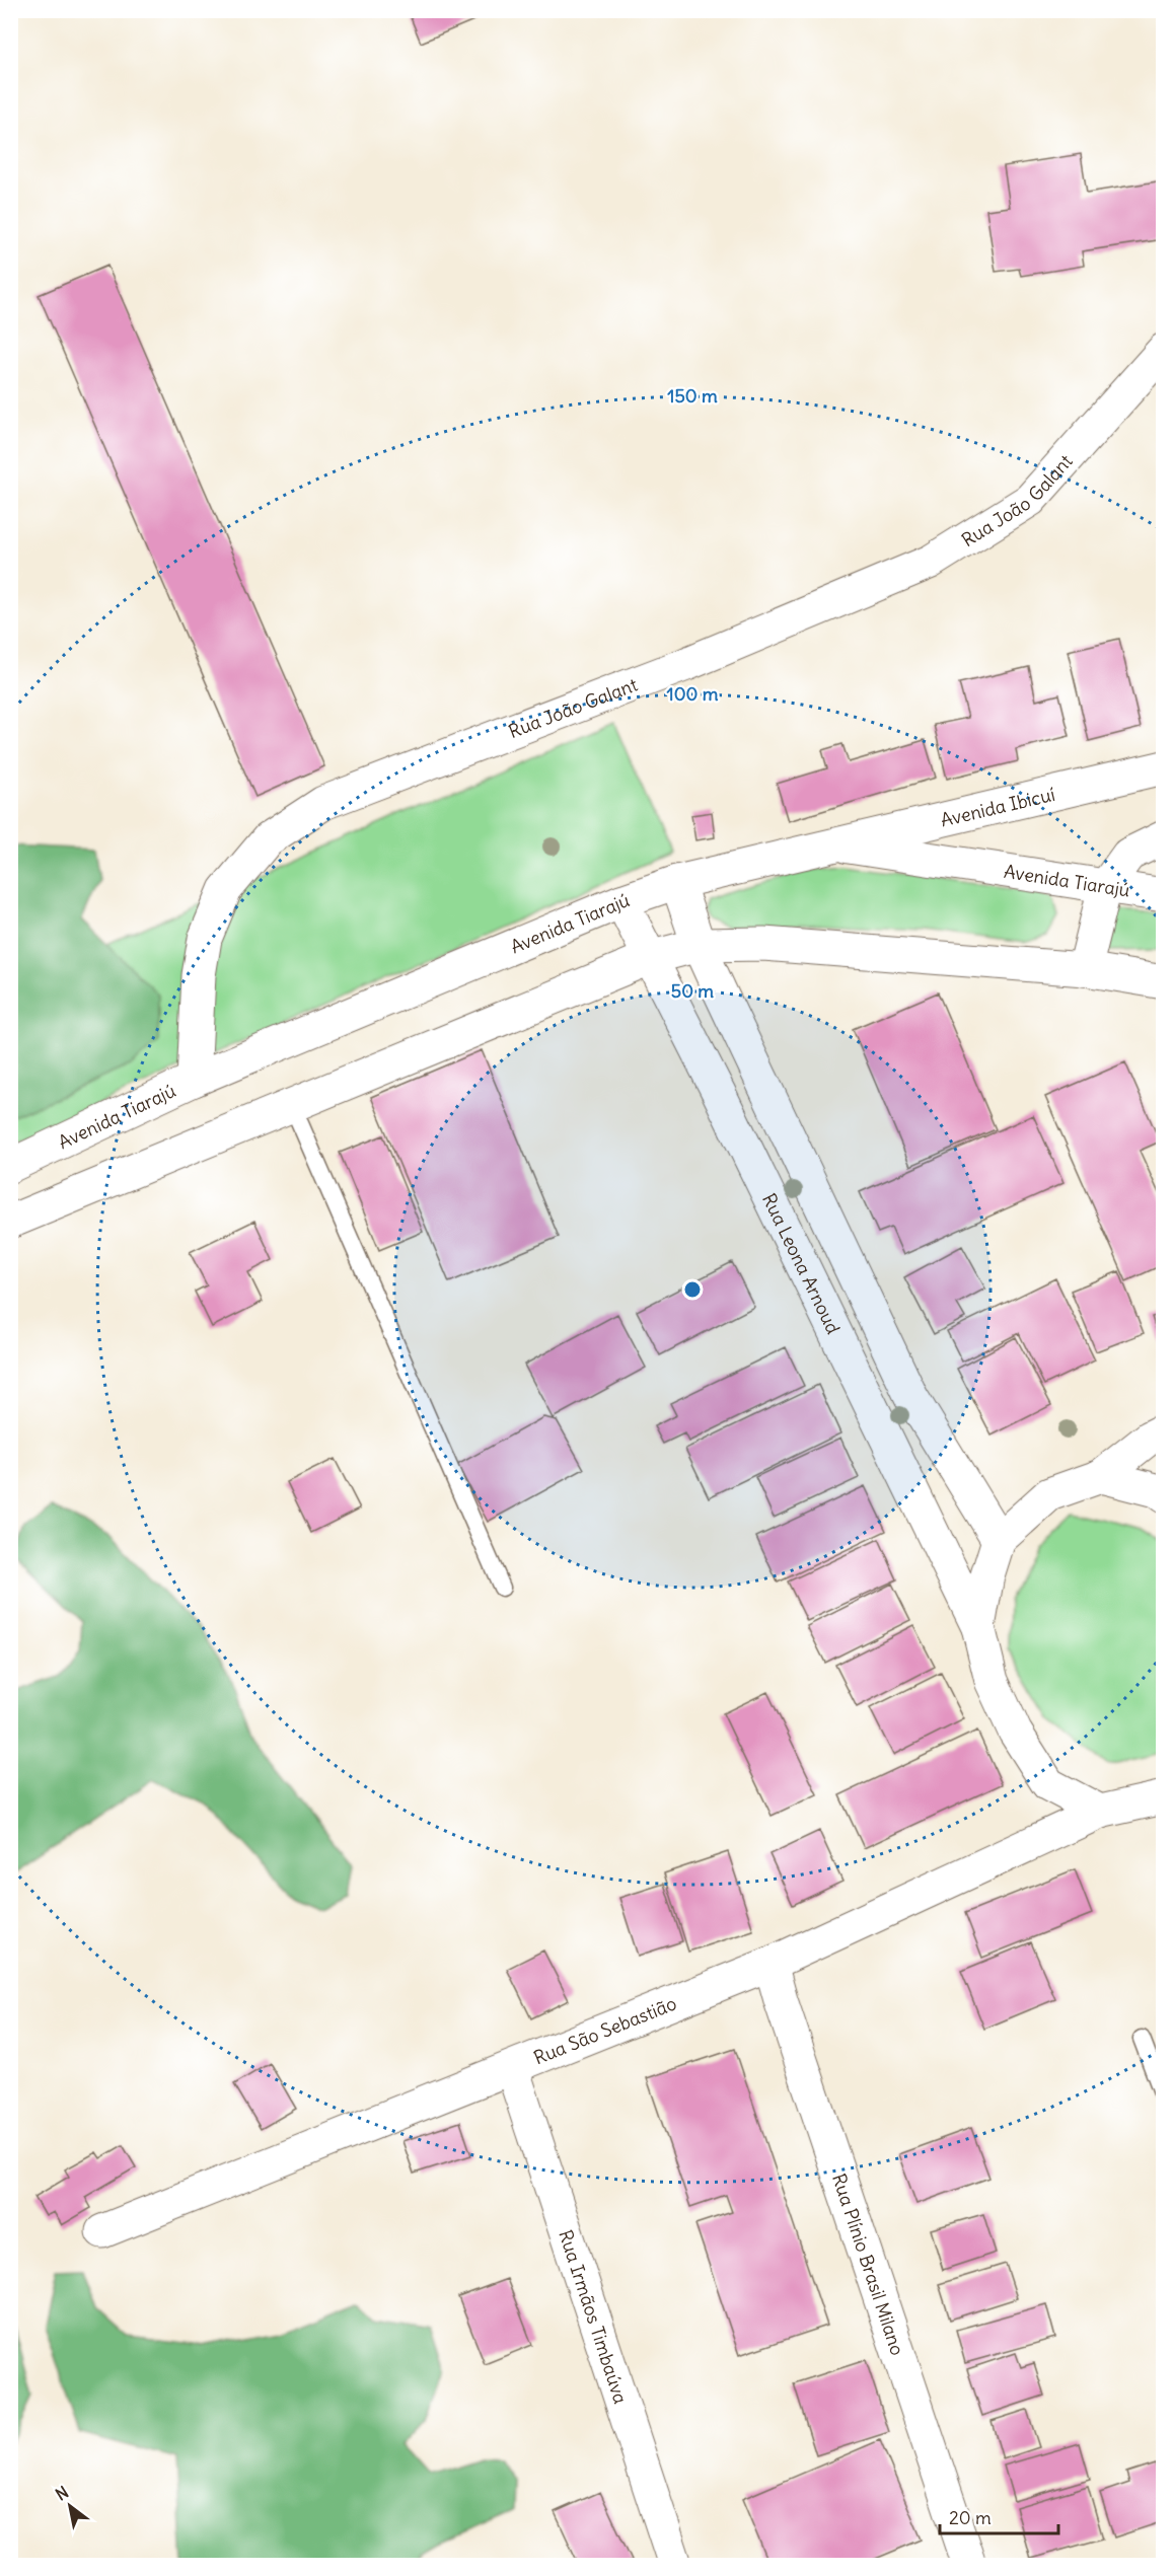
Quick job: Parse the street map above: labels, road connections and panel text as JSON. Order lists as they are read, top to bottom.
{
  "streets": {
    "street": [
      "Rua João Galant",
      "Avenida Ibicuí",
      "Avenida Tiarajú",
      "Rua Leona Arnoud",
      "Rua São Sebastião",
      "Rua Plínio Brasil Milano",
      "Rua Irmãos Timbaúva"
    ]
  },
  "crossings": [
    ["Rua João Galant", "Avenida Tiarajú"],
    ["Avenida Ibicuí", "Avenida Tiarajú"],
    ["Avenida Tiarajú", "Rua Leona Arnoud"],
    ["Rua São Sebastião", "Rua Plínio Brasil Milano"],
    ["Rua São Sebastião", "Rua Irmãos Timbaúva"]
  ],
  "scale_bar": "20 m",
  "north": "top left",
  "rings": ["150 m", "100 m", "50 m"]
}
